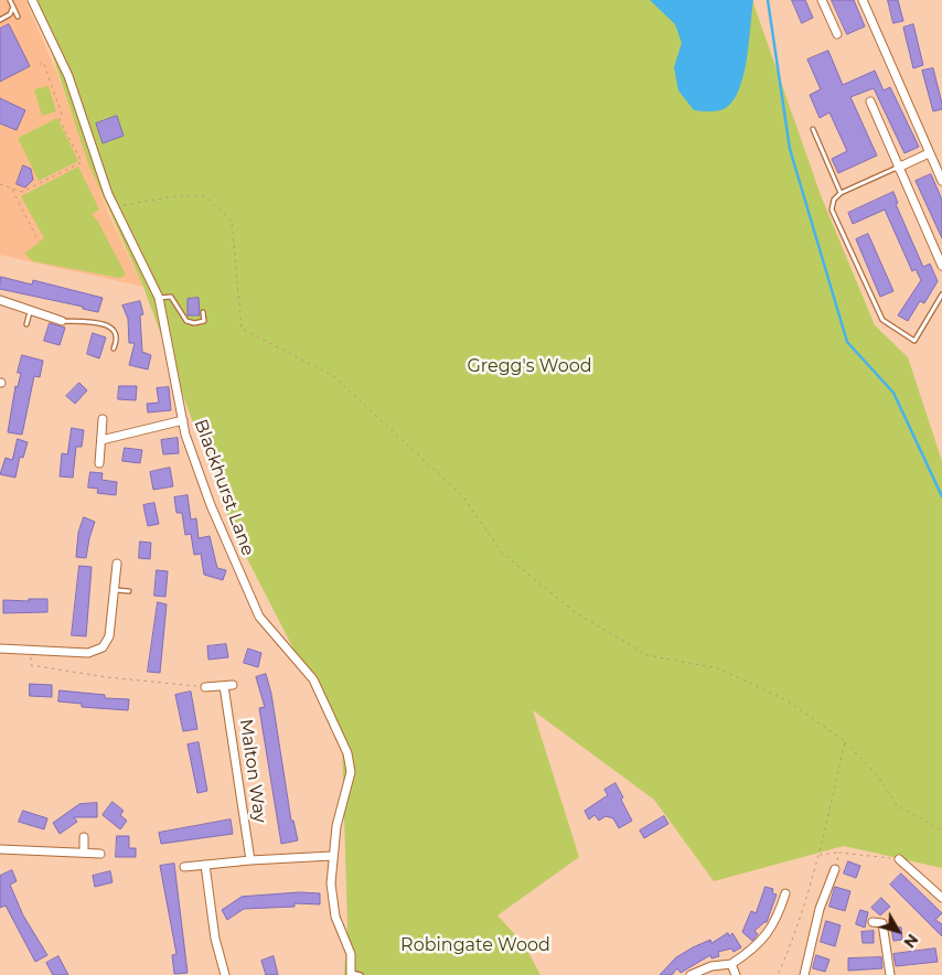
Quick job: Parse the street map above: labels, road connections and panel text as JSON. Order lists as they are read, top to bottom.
{
  "streets": {
    "street": ["Blackhurst Lane", "Malton Way"]
  },
  "parks": ["Gregg's Wood", "Robingate Wood"],
  "north": "bottom right"
}
